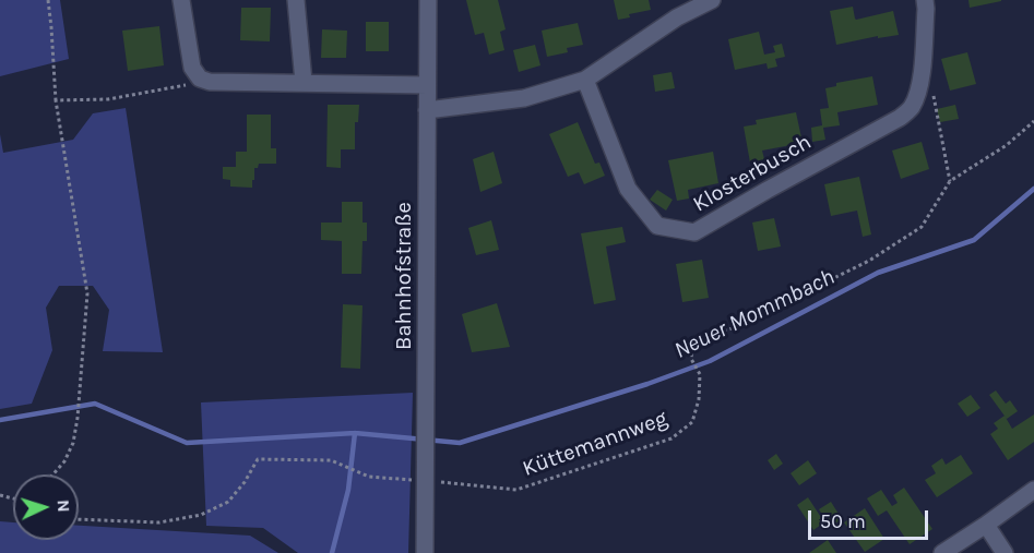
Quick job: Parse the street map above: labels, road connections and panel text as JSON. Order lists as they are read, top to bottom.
{
  "streets": {
    "street": ["Klosterbusch", "Bahnhofstraße"],
    "path": ["Küttemannweg"]
  },
  "crossings": [
    ["Bahnhofstraße", "Küttemannweg"]
  ],
  "water": ["Neuer Mommbach"],
  "scale_bar": "50 m",
  "north": "right"
}
